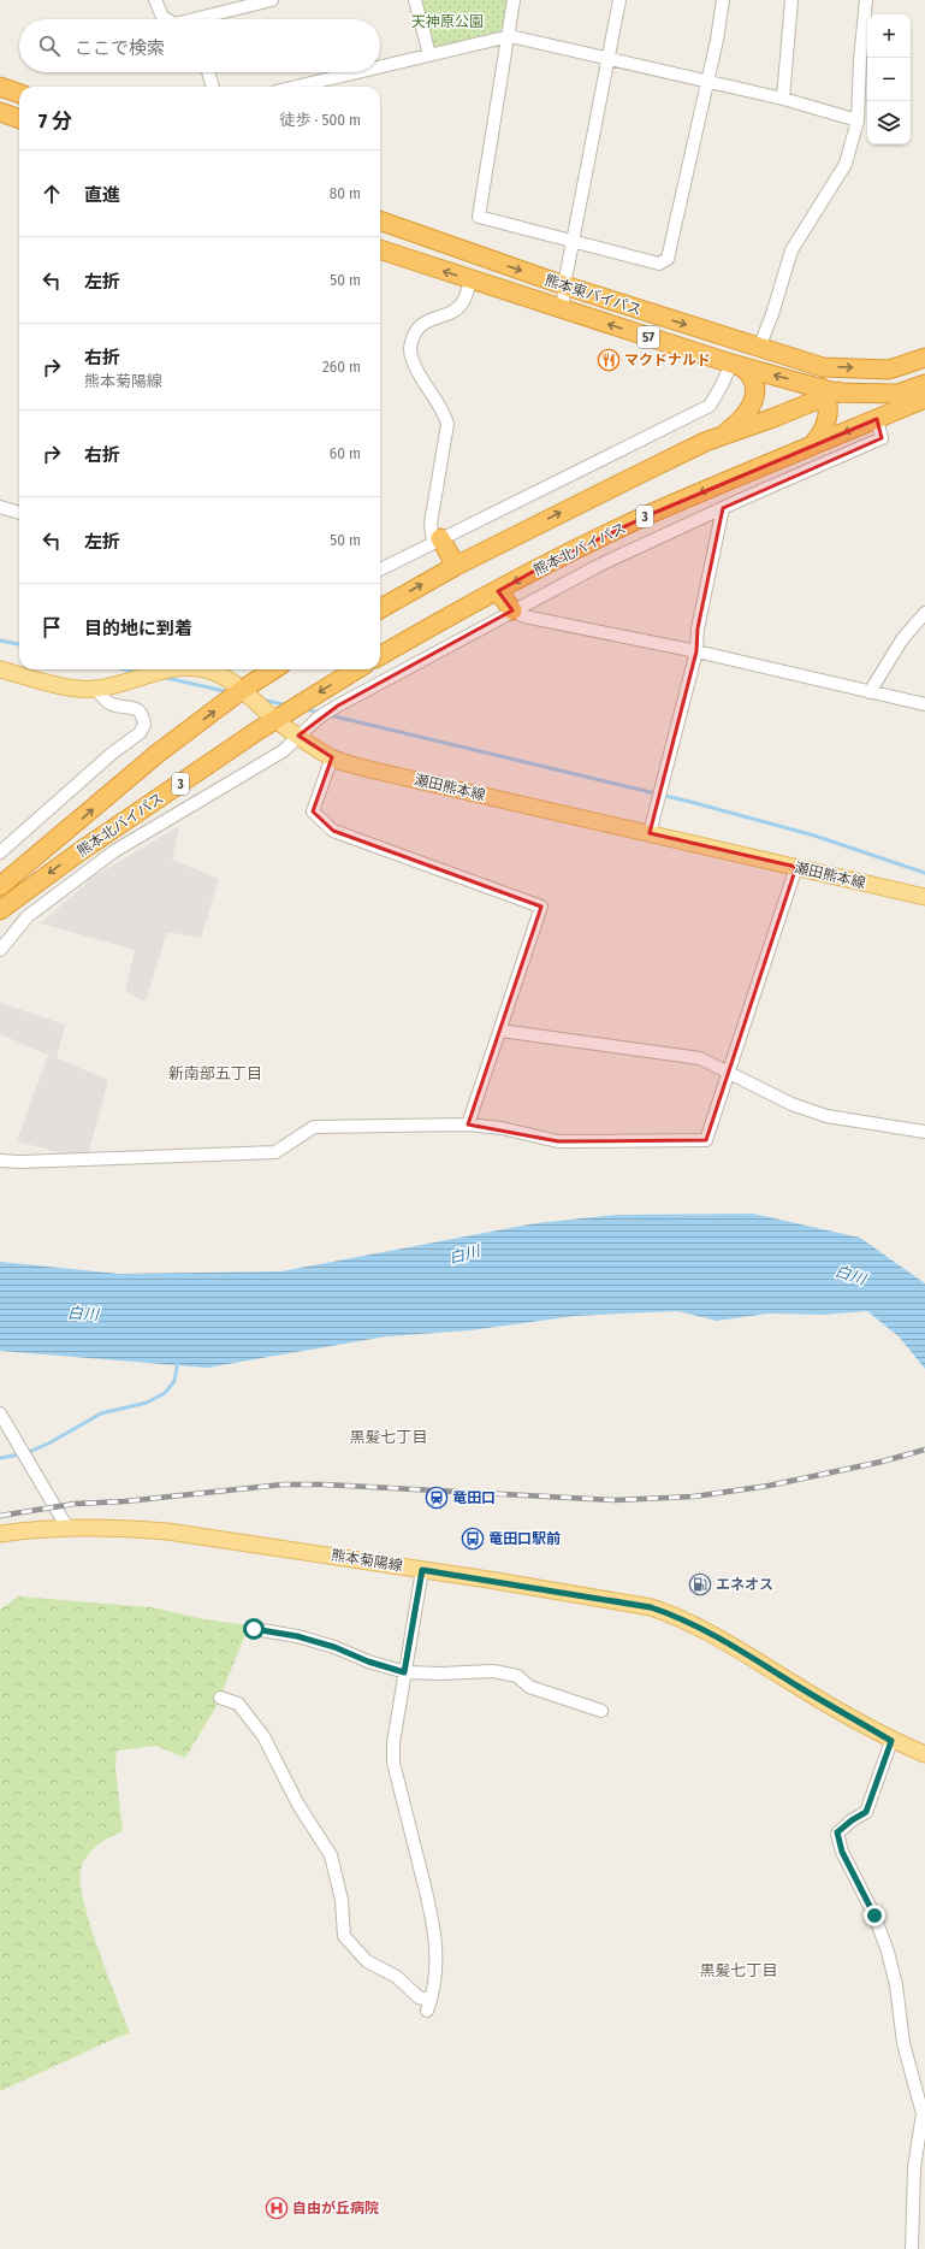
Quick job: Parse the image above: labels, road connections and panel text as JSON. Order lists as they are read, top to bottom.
{
  "streets": {
    "highway": [
      "熊本東バイパス",
      "57",
      "3",
      "熊本北バイパス"
    ],
    "main road": ["瀬田熊本線", "熊本菊陽線"]
  },
  "crossings": [
    ["熊本北バイパス", "瀬田熊本線"]
  ],
  "districts": ["新南部五丁目", "黒髪七丁目", "黒髪七丁目"],
  "water": ["白川"],
  "parks": ["天神原公園"],
  "places": {
    "restaurant": ["マクドナルド"],
    "station": ["竜田口"],
    "bus stop": ["竜田口駅前"],
    "fuel station": ["エネオス"],
    "hospital": ["自由が丘病院"]
  },
  "page": {
    "map_buttons": ["+", "−"],
    "search": "ここで検索",
    "heading": ["7 分", "徒歩 · 500 m"],
    "list": [
      ["直進", "80 m"],
      ["左折", "50 m"],
      ["右折", "熊本菊陽線", "260 m"],
      ["右折", "60 m"],
      ["左折", "50 m"],
      "目的地に到着"
    ]
  }
}
